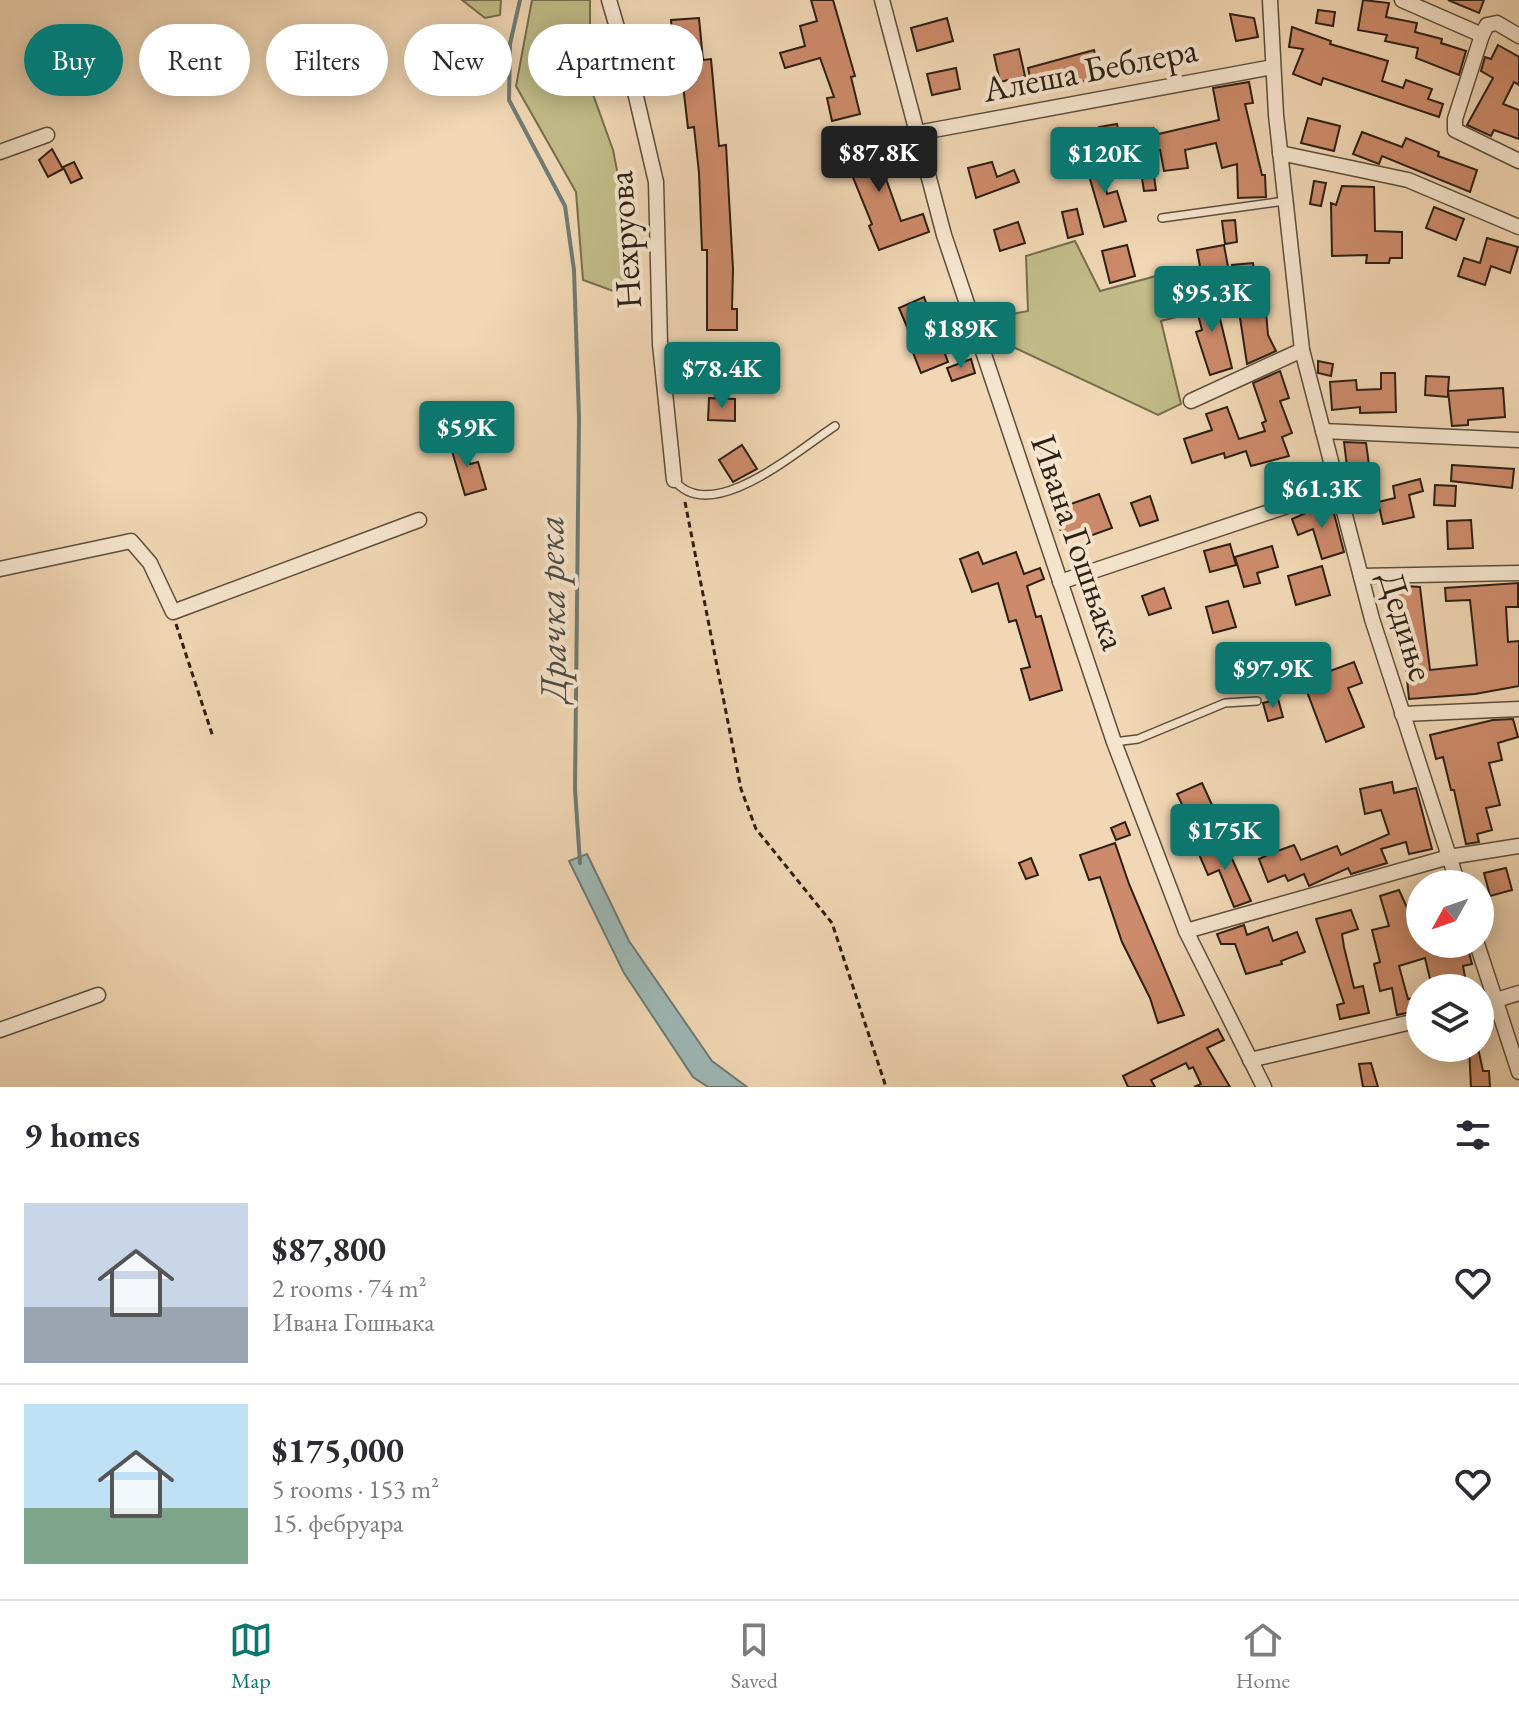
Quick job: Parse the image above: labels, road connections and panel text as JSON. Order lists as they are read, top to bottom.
{
  "streets": {
    "street": [
      "Алеша Беблера",
      "Нехруова",
      "Ивана Гошњака",
      "Дедиње"
    ]
  },
  "crossings": [
    ["Алеша Беблера", "Ивана Гошњака"],
    ["Алеша Беблера", "Дедиње"]
  ],
  "water": ["Драчка река"],
  "north": "bottom left",
  "page": {
    "chip": [
      "Buy",
      "Rent",
      "Filters",
      "New",
      "Apartment"
    ],
    "price": [
      "$87.8K",
      "$120K",
      "$95.3K",
      "$189K",
      "$78.4K",
      "$59K",
      "$61.3K",
      "$97.9K",
      "$175K"
    ],
    "heading": "9 homes",
    "list": [
      {
        "name": "$87,800",
        "note": "2 rooms · 74 m² · Ивана Гошњака"
      },
      {
        "name": "$175,000",
        "note": "5 rooms · 153 m² · 15. фебруара"
      }
    ],
    "tabs": ["Map", "Saved", "Home"]
  }
}
